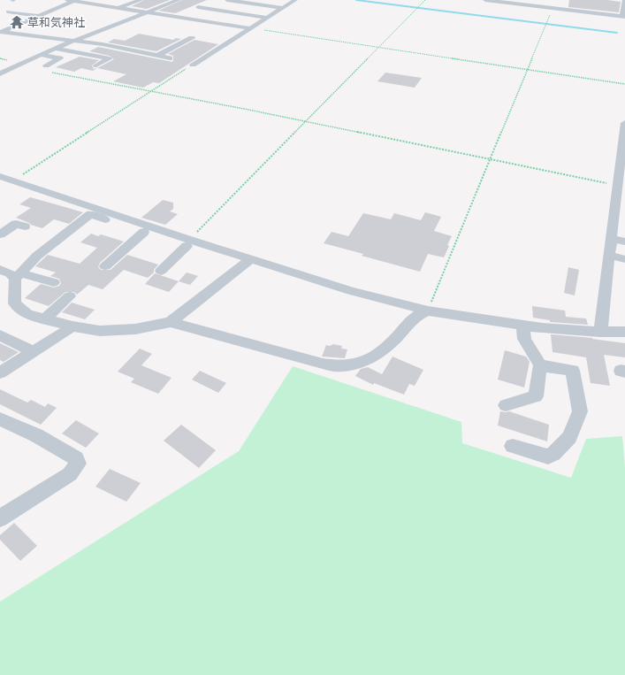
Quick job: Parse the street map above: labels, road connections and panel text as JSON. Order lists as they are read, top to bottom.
{
  "places": {
    "temple": ["草和気神社"]
  }
}
